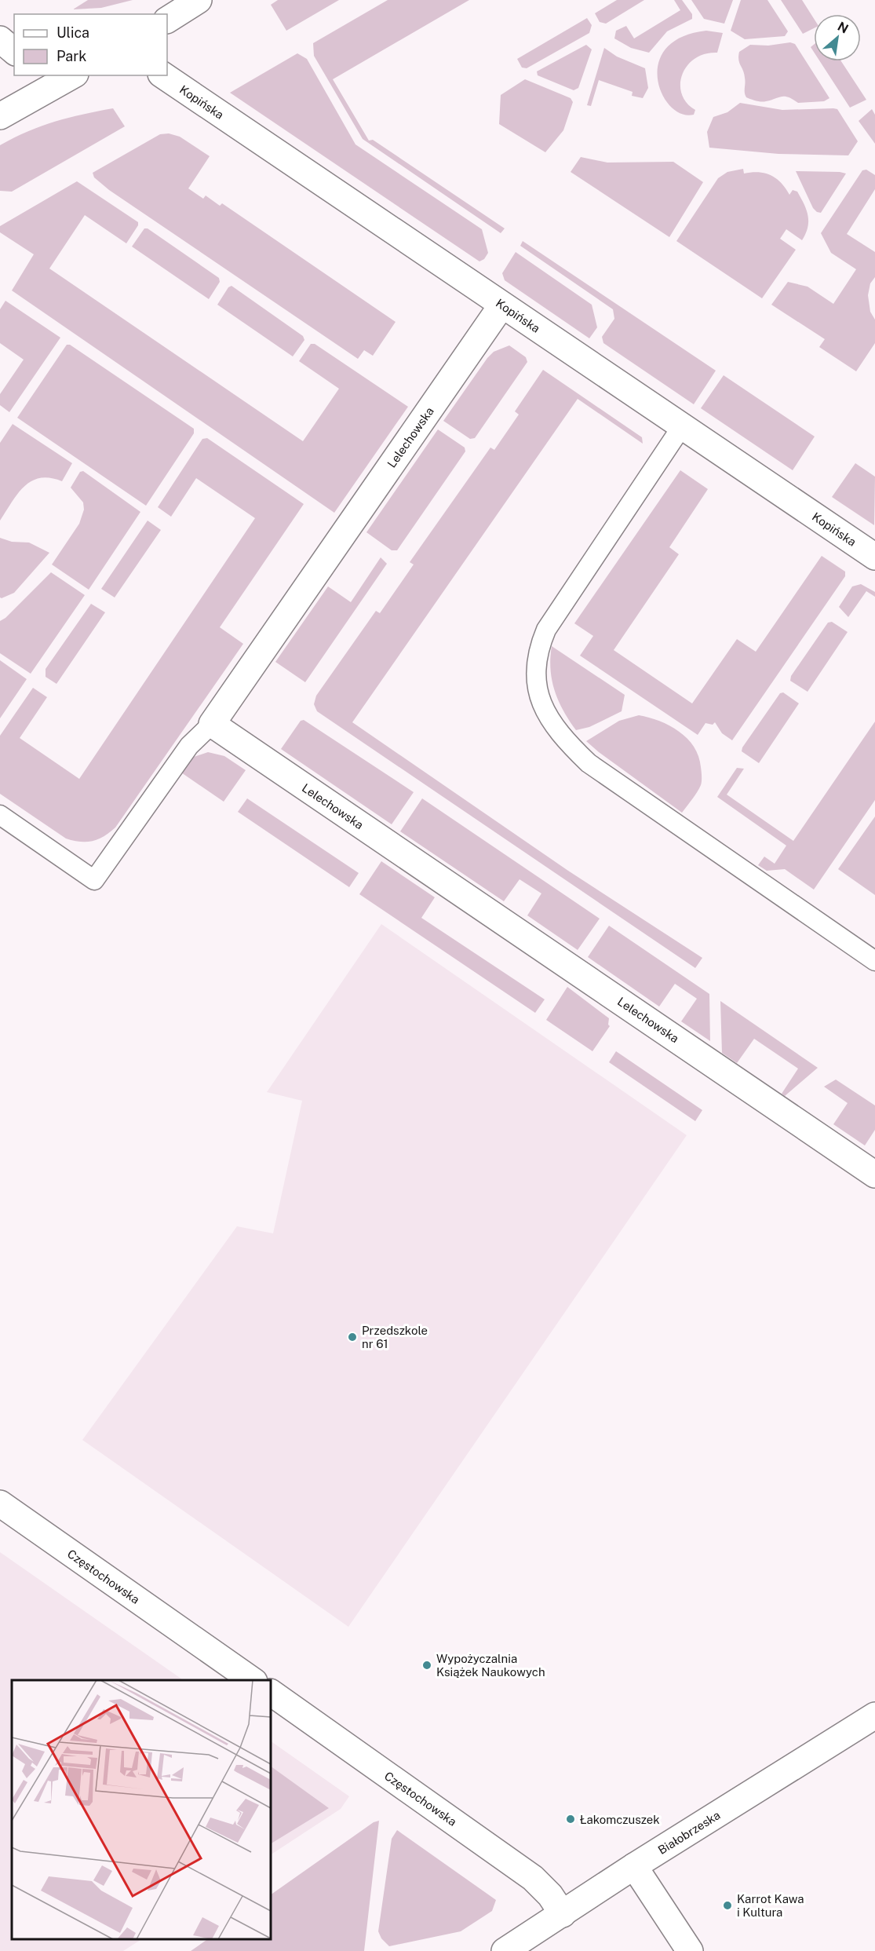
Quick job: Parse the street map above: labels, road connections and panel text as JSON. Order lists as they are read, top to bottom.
{
  "streets": {
    "street": [
      "Kopińska",
      "Lelechowska",
      "Częstochowska",
      "Białobrzeska"
    ]
  },
  "crossings": [
    ["Kopińska", "Lelechowska"],
    ["Częstochowska", "Białobrzeska"]
  ],
  "places": [
    "Przedszkole nr 61",
    "Wypożyczalnia Książek Naukowych",
    "Łakomczuszek",
    "Karrot Kawa i Kultura"
  ],
  "legend": ["Ulica", "Park"],
  "north": "top right"
}
